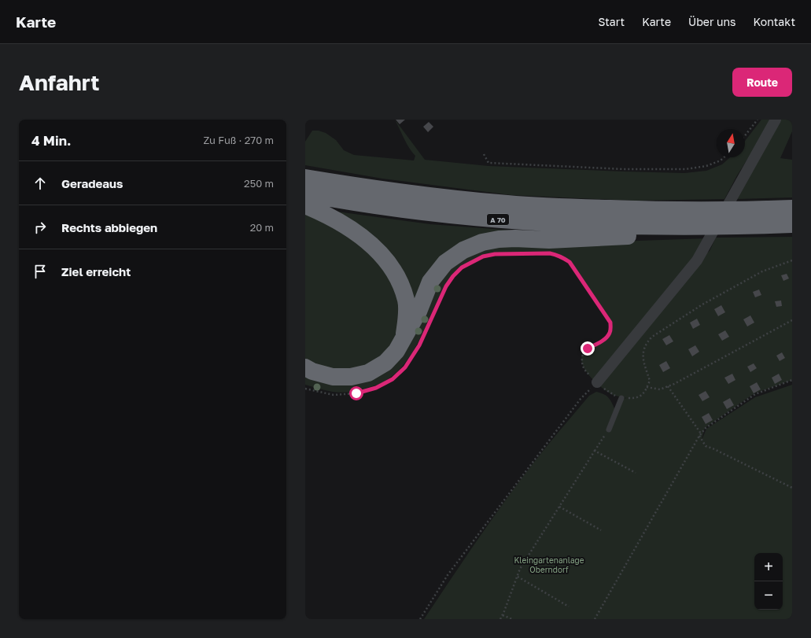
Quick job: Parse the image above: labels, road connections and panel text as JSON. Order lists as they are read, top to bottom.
{
  "streets": {
    "highway": ["A 70"]
  },
  "parks": ["Kleingartenanlage Oberndorf"],
  "north": "top",
  "page": {
    "header": "Karte",
    "nav": [
      "Start",
      "Karte",
      "Über uns",
      "Kontakt"
    ],
    "buttons": "Route",
    "title": "Anfahrt",
    "heading": ["4 Min.", "Zu Fuß · 270 m"],
    "list": [
      ["Geradeaus", "250 m"],
      ["Rechts abbiegen", "20 m"],
      "Ziel erreicht"
    ],
    "map_buttons": ["+", "−"]
  }
}
